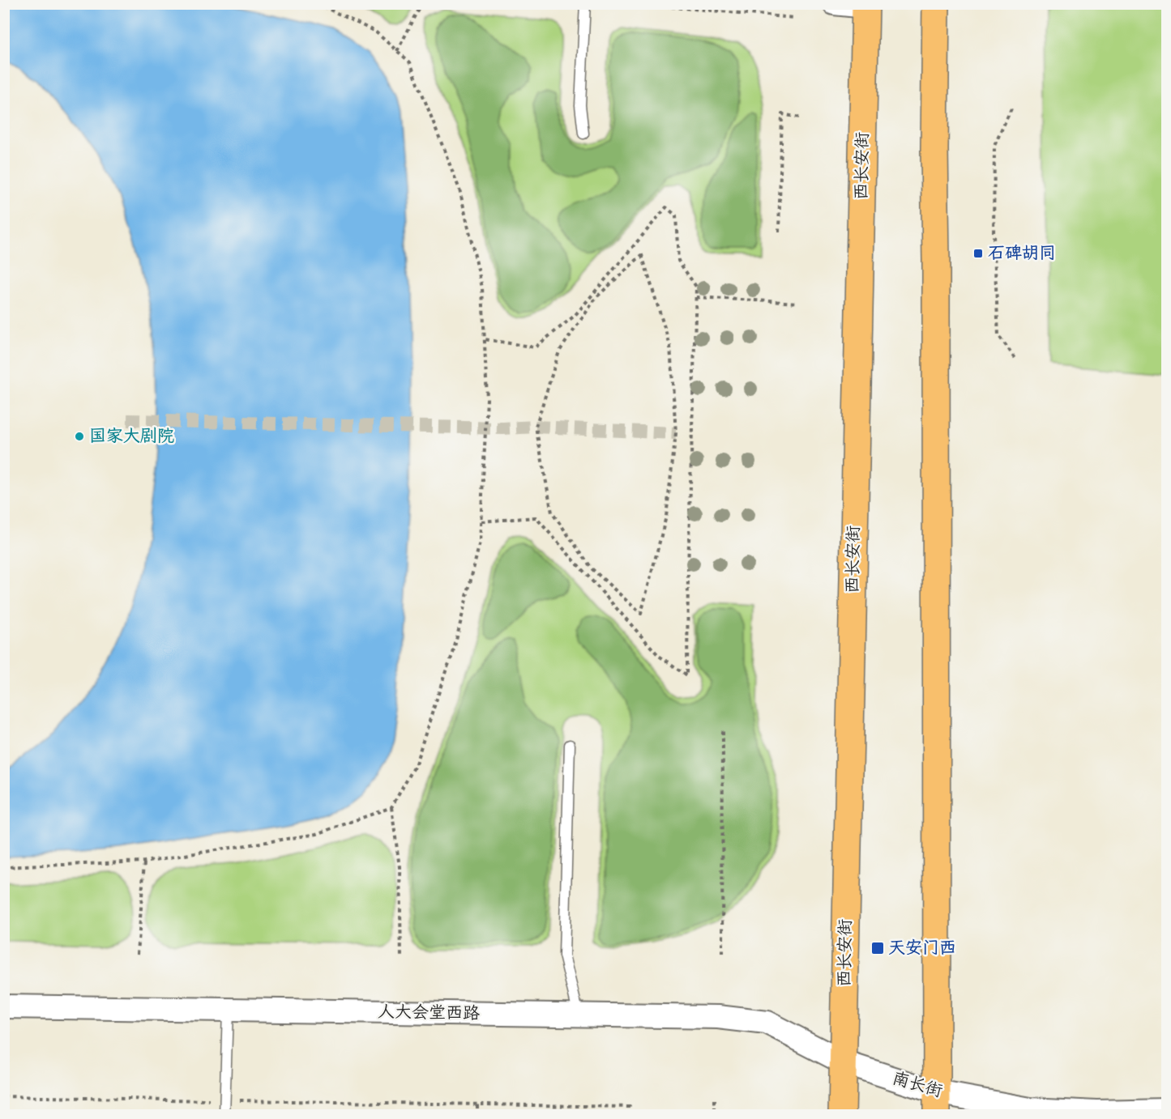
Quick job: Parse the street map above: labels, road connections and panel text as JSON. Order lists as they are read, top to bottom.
{
  "streets": {
    "highway": ["西长安街"],
    "street": ["人大会堂西路", "南长街"]
  },
  "crossings": [
    ["西长安街", "人大会堂西路"],
    ["西长安街", "南长街"],
    ["人大会堂西路", "南长街"]
  ],
  "places": {
    "transit": ["石碑胡同", "天安门西"],
    "other": ["国家大剧院"]
  }
}
